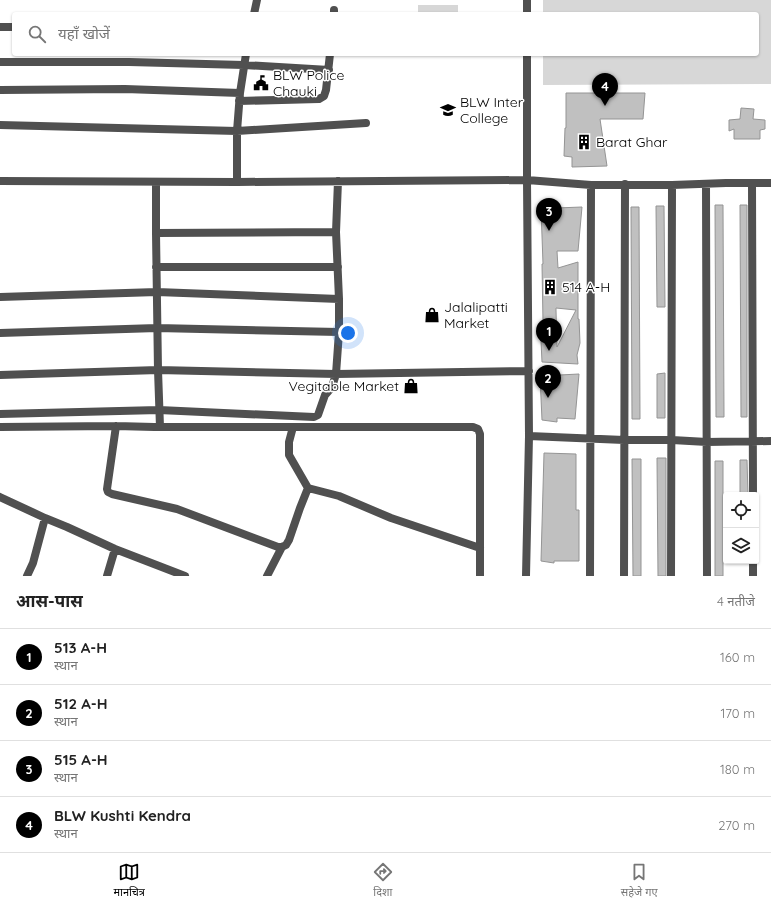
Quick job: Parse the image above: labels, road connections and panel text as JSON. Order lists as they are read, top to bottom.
{
  "places": {
    "public building": ["BLW Police Chauki"],
    "school or university": ["BLW Inter College"],
    "building": ["Barat Ghar", "514 A-H"],
    "shop": ["Jalalipatti Market", "Vegitable Market"]
  },
  "page": {
    "search": "यहाँ खोजें",
    "pins": [
      "4",
      "3",
      "1",
      "2"
    ],
    "heading": ["आस-पास", "4 नतीजे"],
    "list": [
      {
        "mark": "1",
        "name": "513 A-H",
        "note": "स्थान",
        "value": "160 m"
      },
      {
        "mark": "2",
        "name": "512 A-H",
        "note": "स्थान",
        "value": "170 m"
      },
      {
        "mark": "3",
        "name": "515 A-H",
        "note": "स्थान",
        "value": "180 m"
      },
      {
        "mark": "4",
        "name": "BLW Kushti Kendra",
        "note": "स्थान",
        "value": "270 m"
      }
    ],
    "nav": ["मानचित्र", "दिशा", "सहेजे गए"]
  }
}
